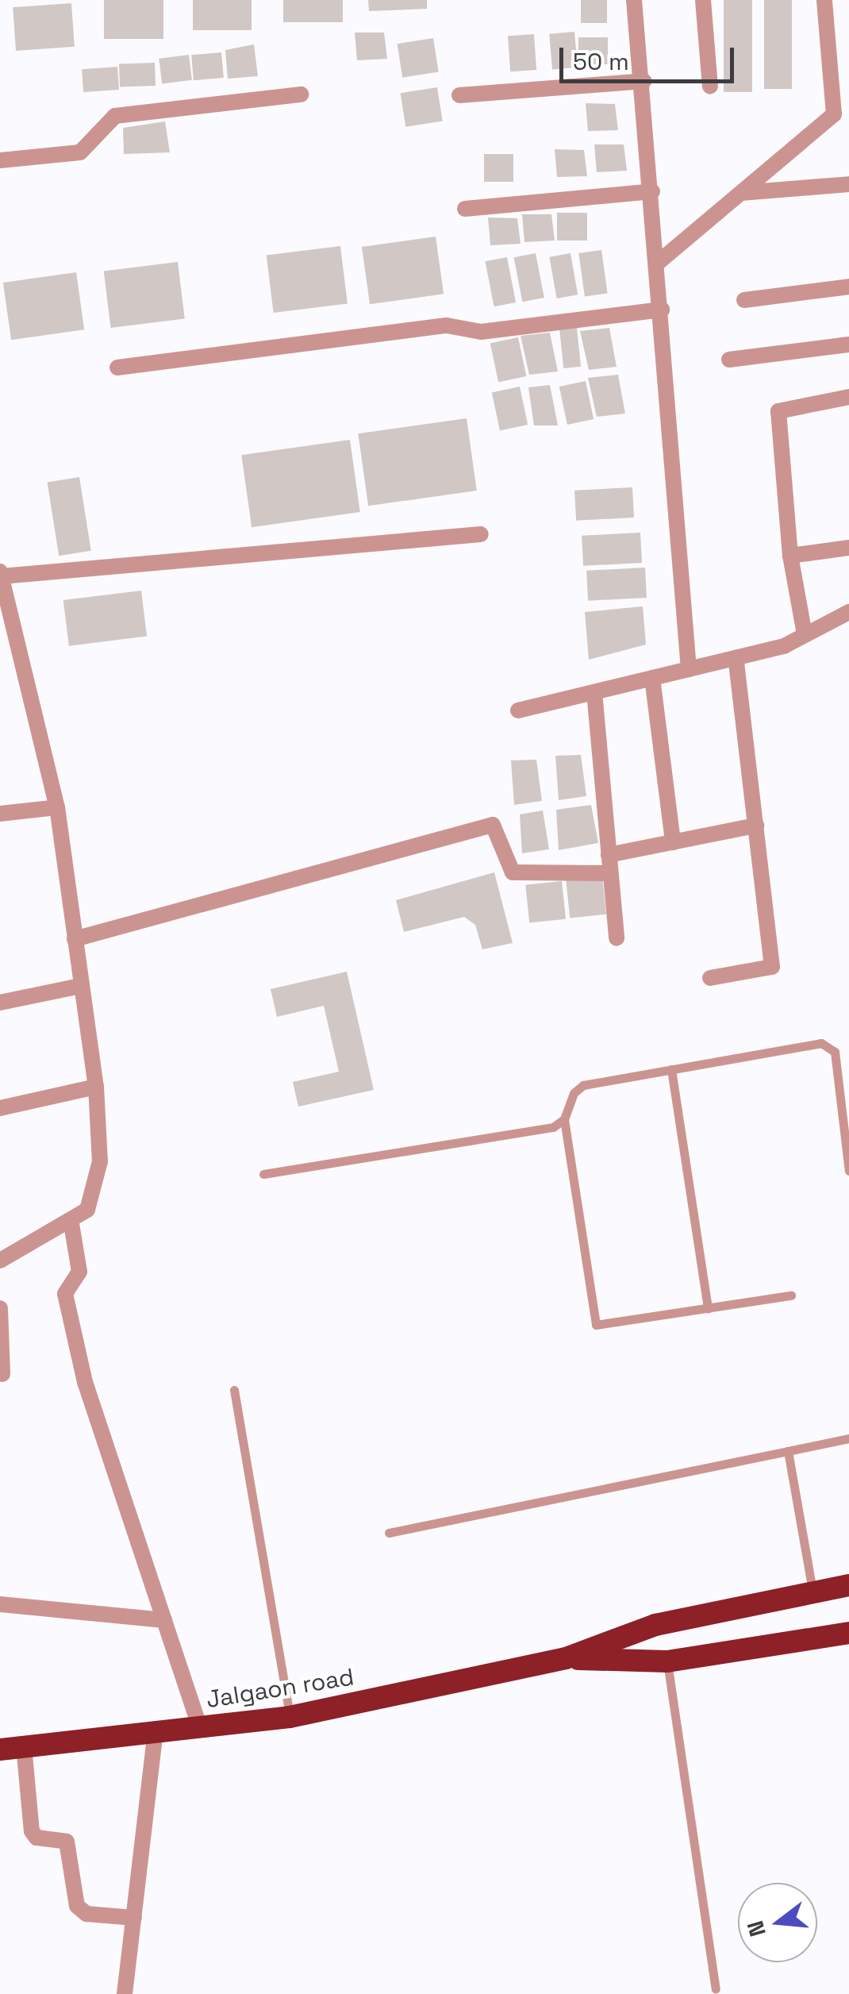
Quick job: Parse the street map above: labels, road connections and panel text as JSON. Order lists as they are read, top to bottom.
{
  "streets": {
    "highway": ["Jalgaon road"]
  },
  "scale_bar": "50 m",
  "north": "left"
}
